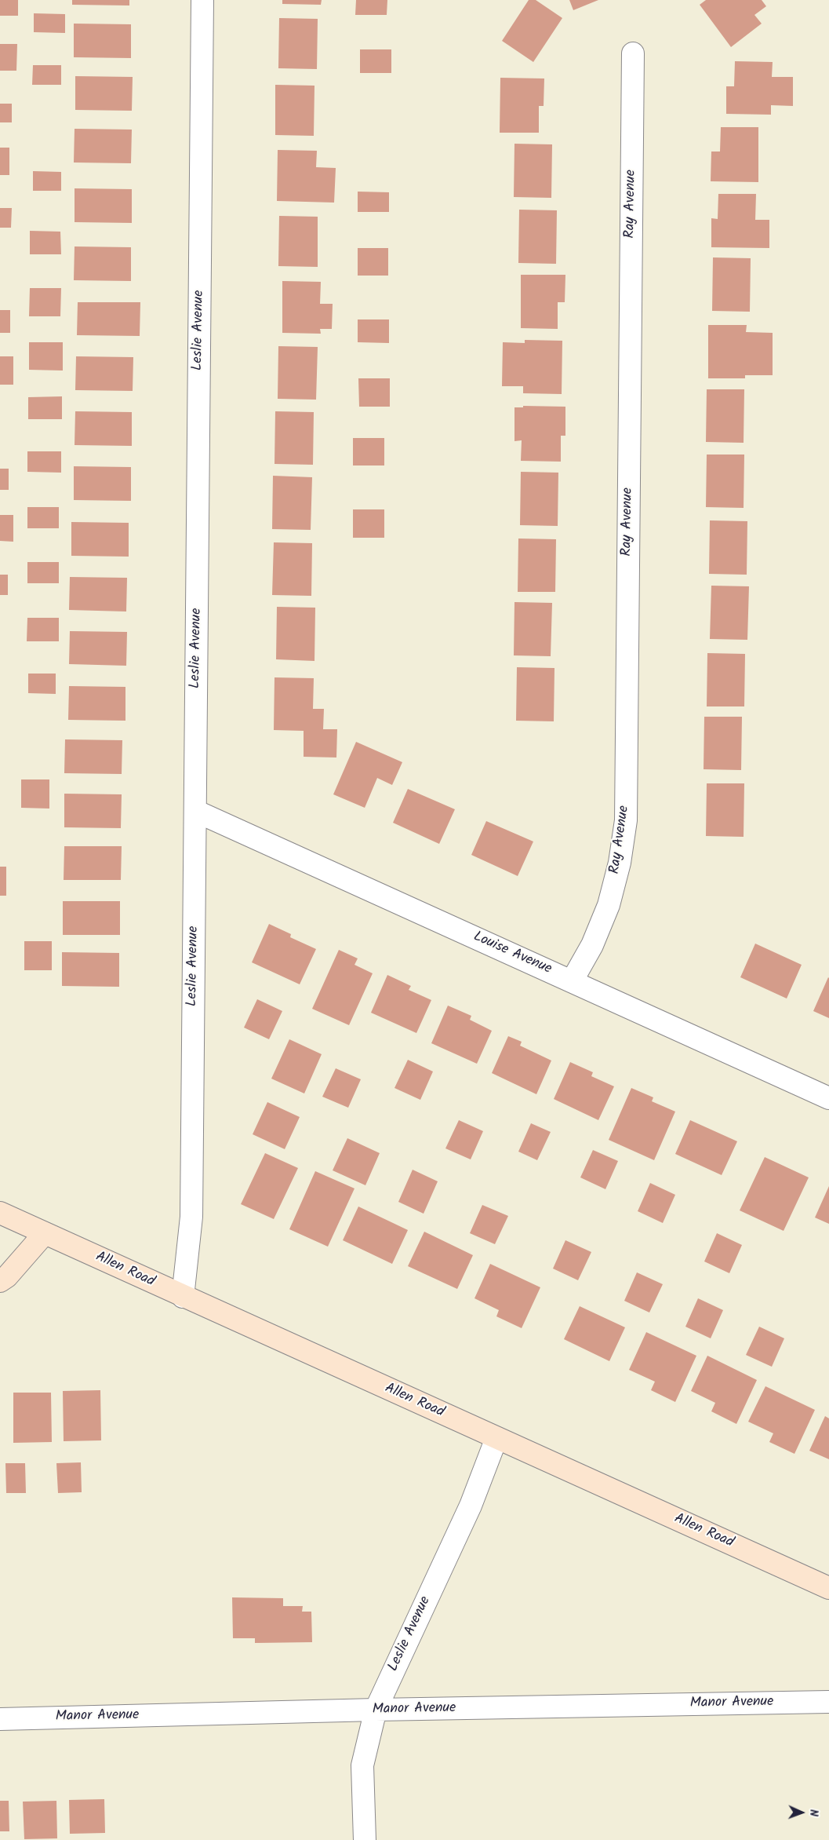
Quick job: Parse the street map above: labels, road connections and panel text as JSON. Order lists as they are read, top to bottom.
{
  "streets": {
    "main road": ["Allen Road"],
    "street": [
      "Ray Avenue",
      "Leslie Avenue",
      "Louise Avenue",
      "Manor Avenue"
    ]
  },
  "crossings": [
    ["Ray Avenue", "Louise Avenue"],
    ["Leslie Avenue", "Louise Avenue"],
    ["Leslie Avenue", "Allen Road"],
    ["Leslie Avenue", "Manor Avenue"]
  ],
  "north": "right"
}
